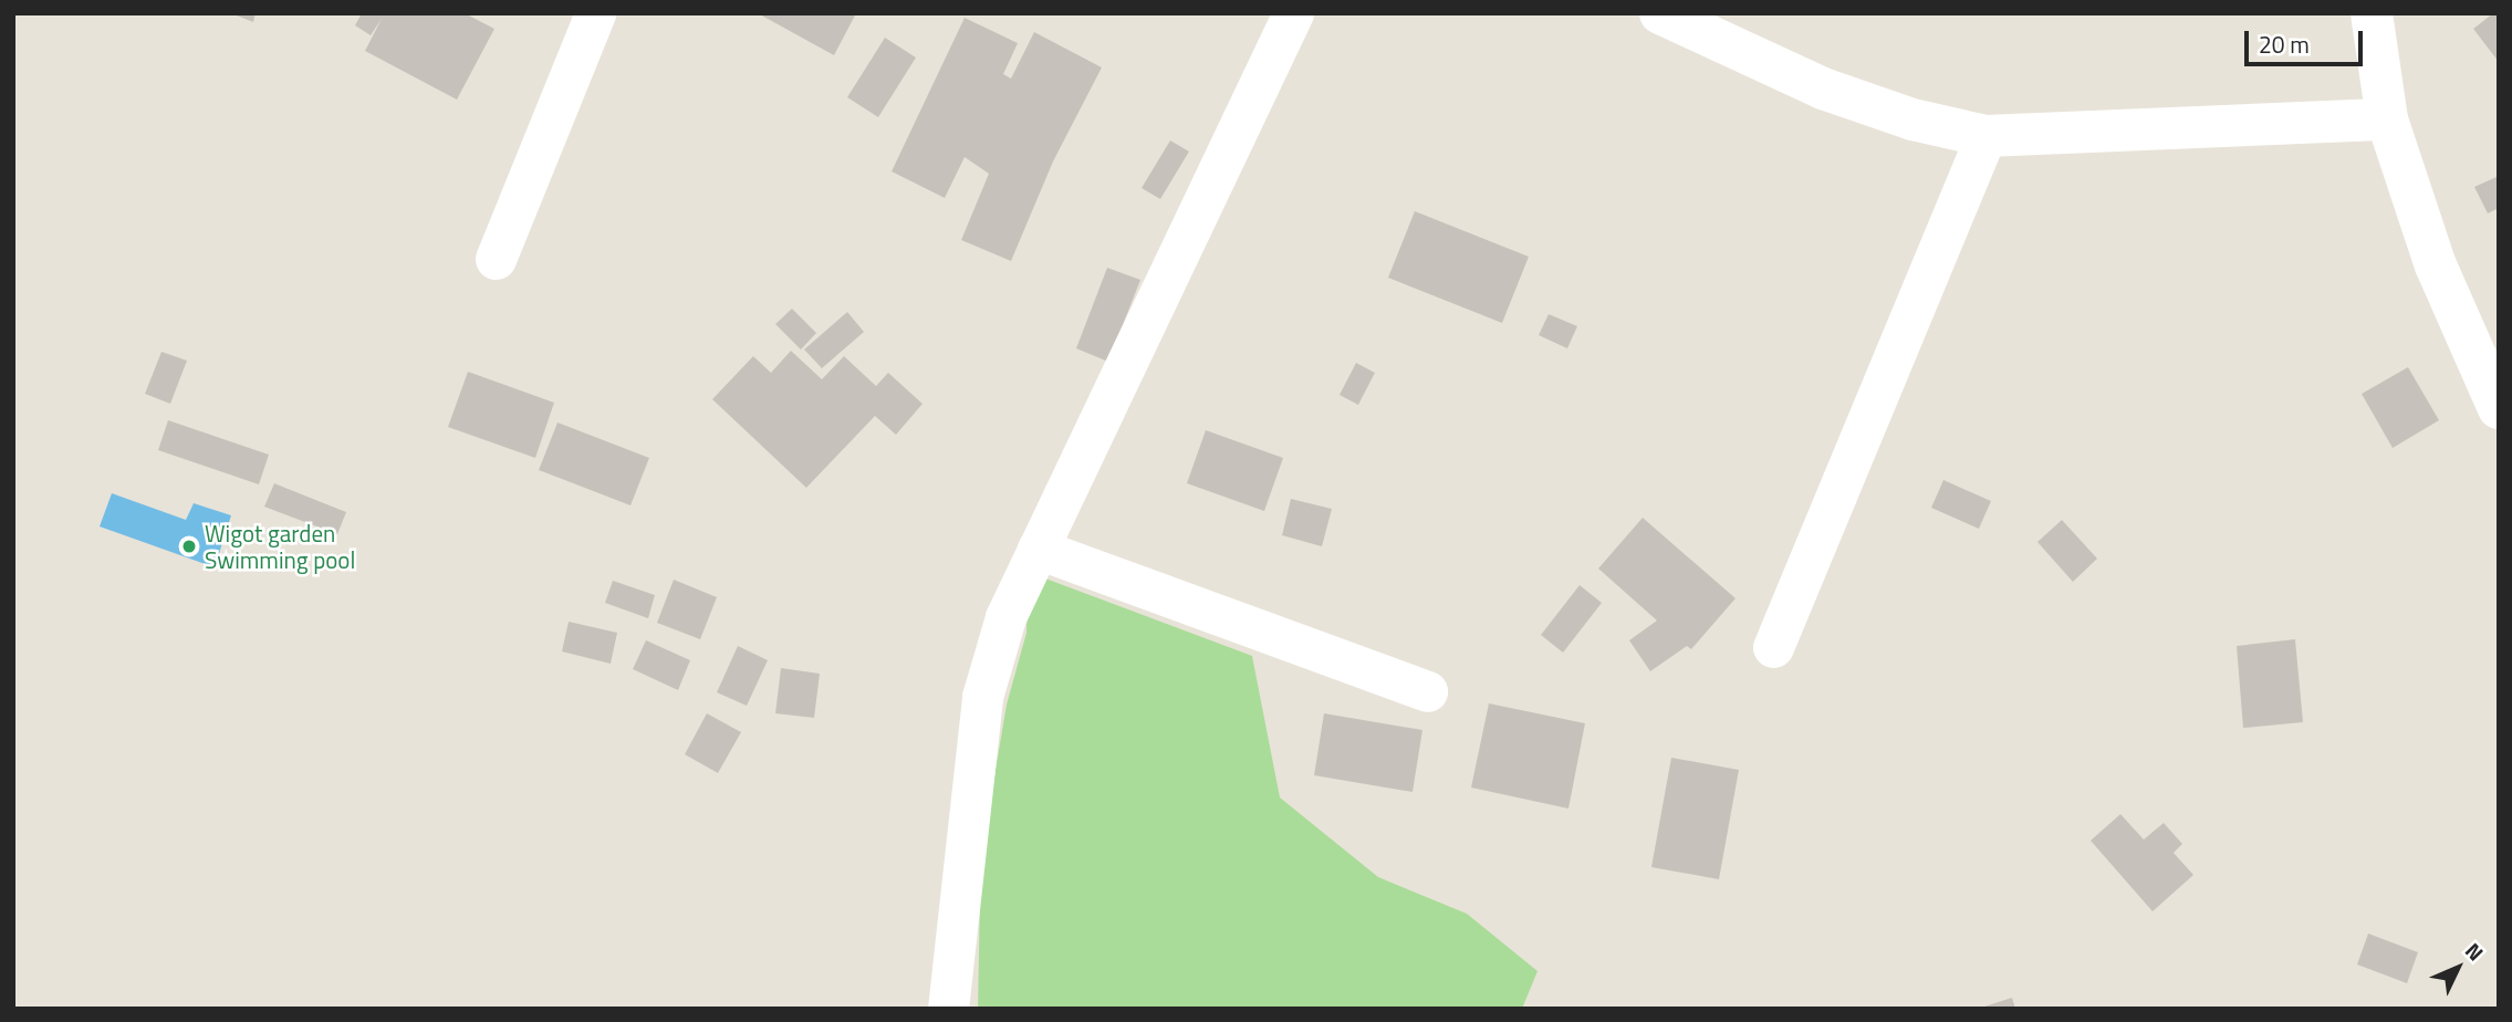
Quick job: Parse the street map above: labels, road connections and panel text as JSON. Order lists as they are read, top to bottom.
{
  "places": ["Wigot garden Swimming pool"],
  "scale_bar": "20 m",
  "north": "top right"
}
